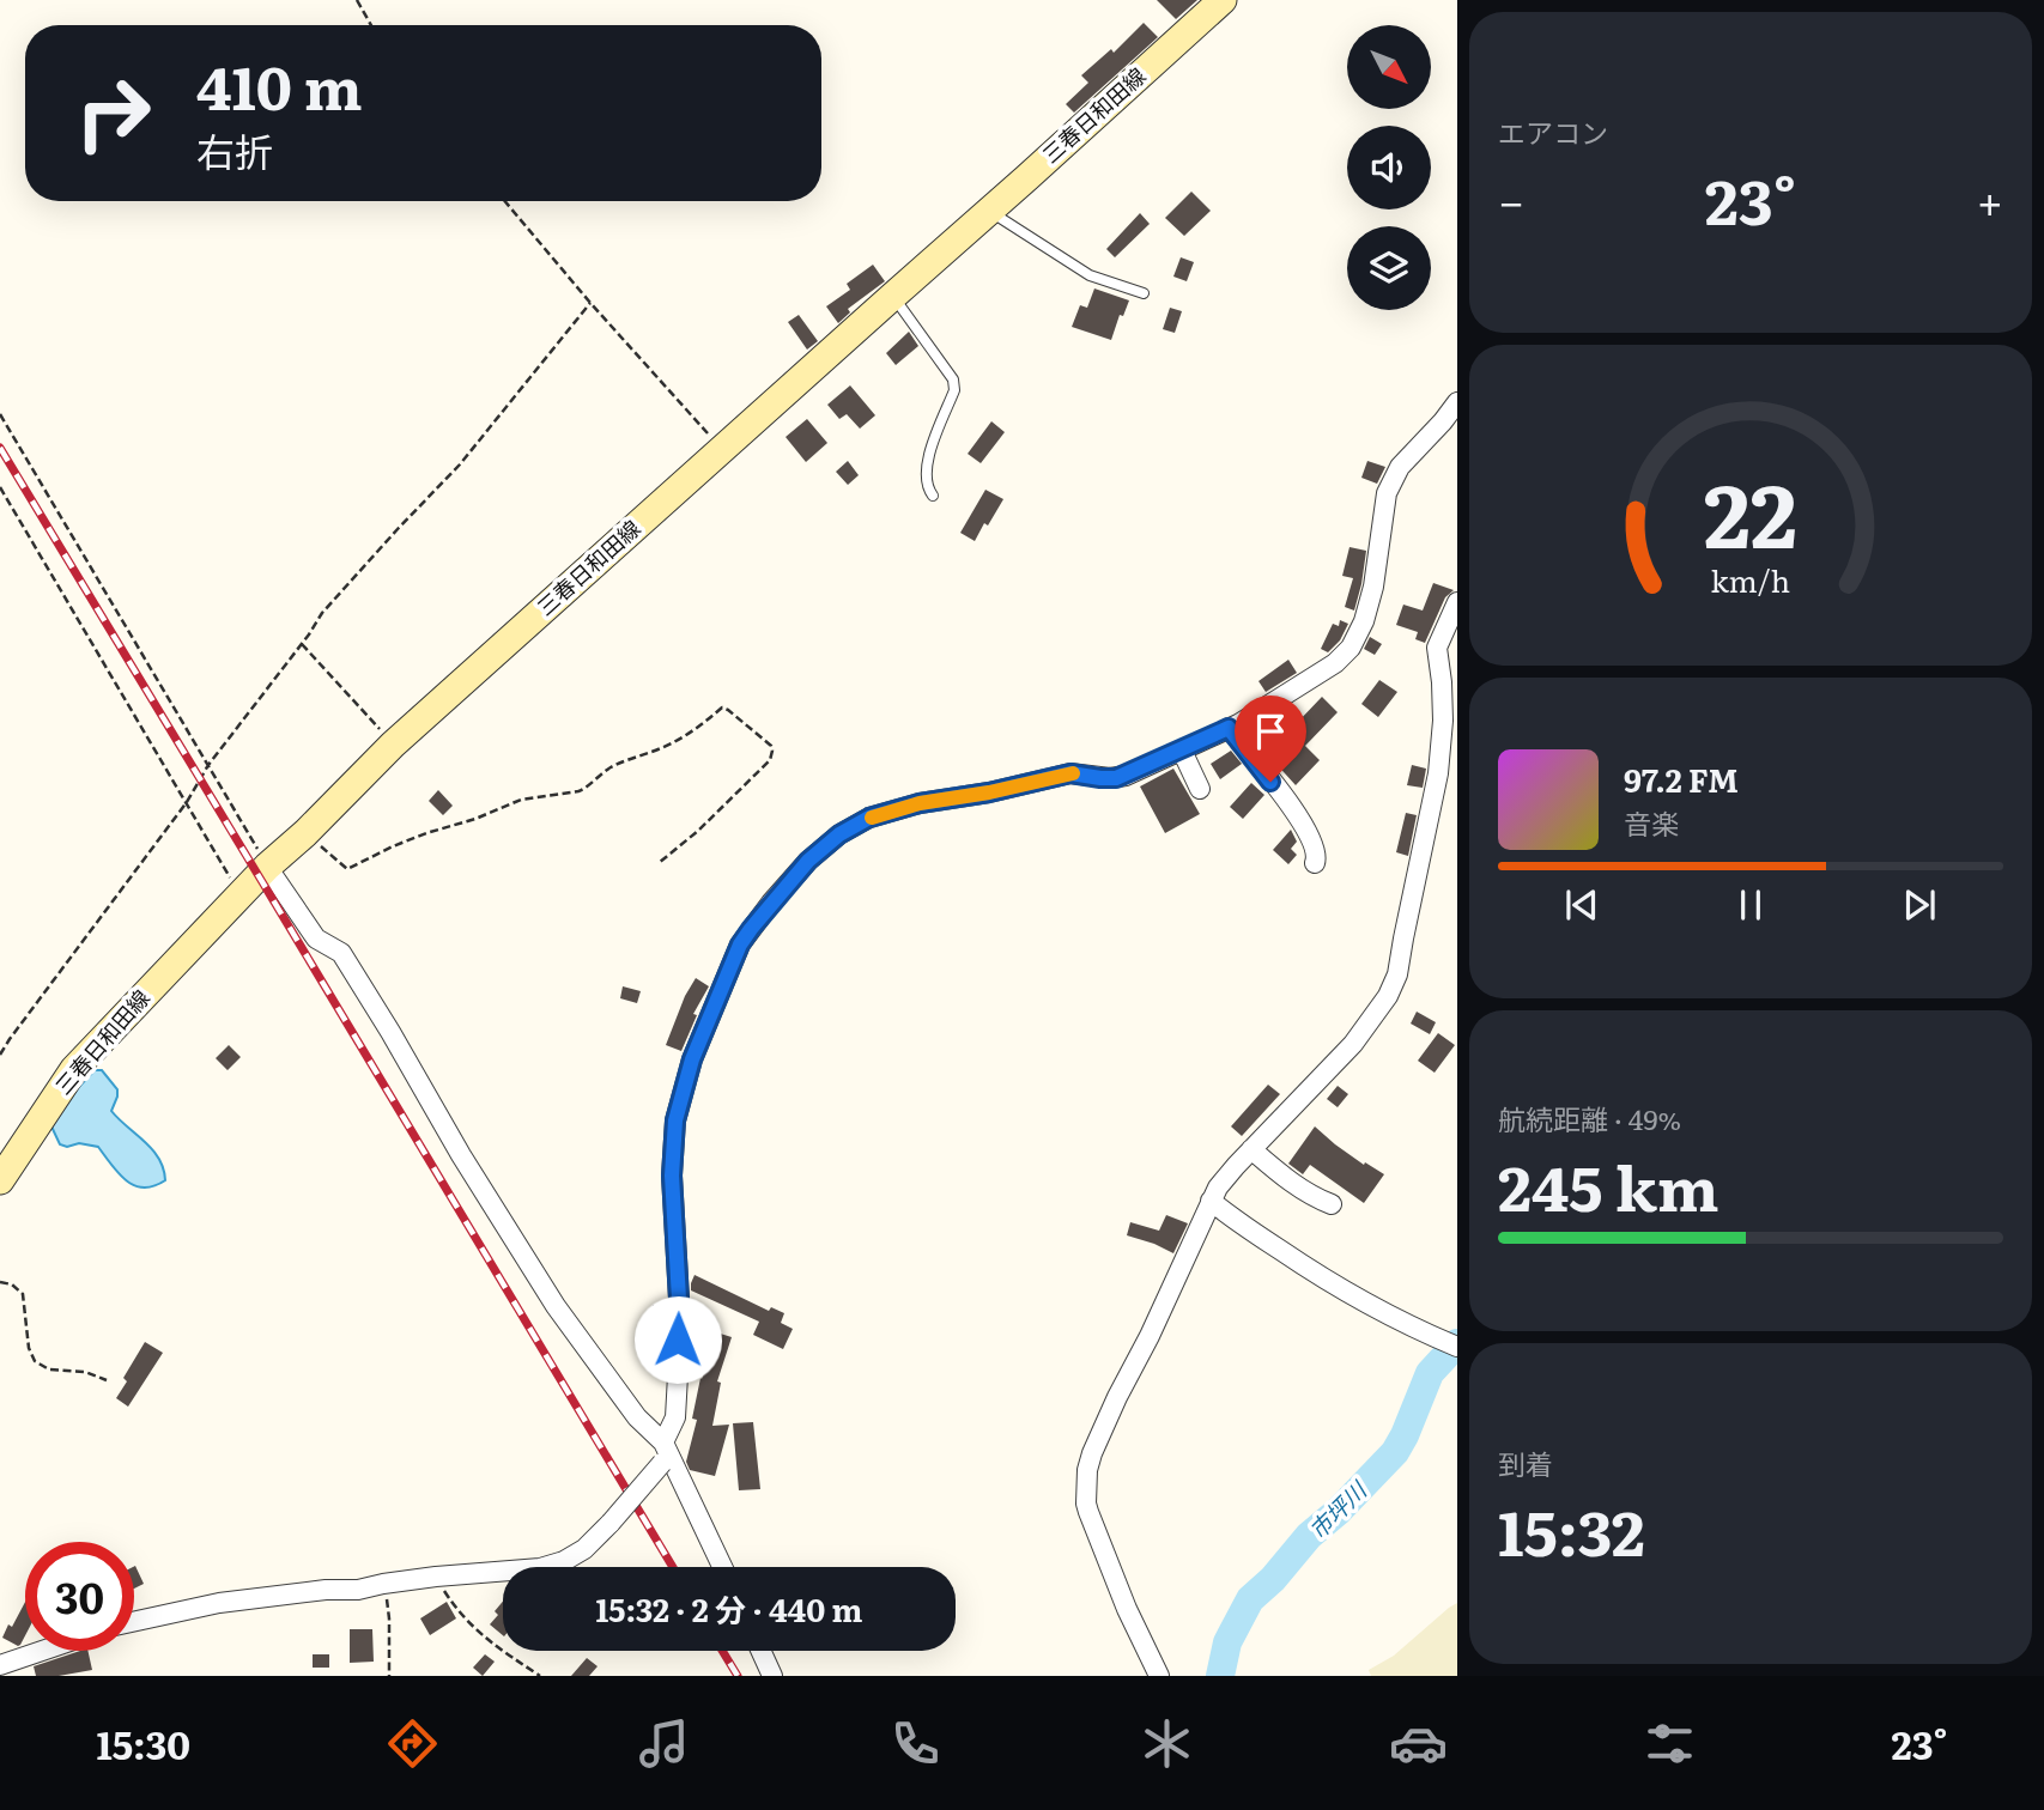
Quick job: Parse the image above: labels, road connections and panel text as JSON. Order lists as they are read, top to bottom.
{
  "streets": {
    "main road": ["三春日和田線"]
  },
  "water": ["市坪川"],
  "north": "bottom right",
  "page": {
    "tile": [
      "エアコン",
      ["航続距離 · 49%", "245 km"],
      ["到着", "15:32"]
    ],
    "turn": ["410 m", "右折"],
    "heat": ["−", "23°", "+"],
    "song": ["97.2 FM", "音楽"],
    "limit": "30",
    "trip": "15:32 · 2 分 · 440 m",
    "tabs": ["15:30", "23°"],
    "gauge": ["22", "km/h"]
  }
}
